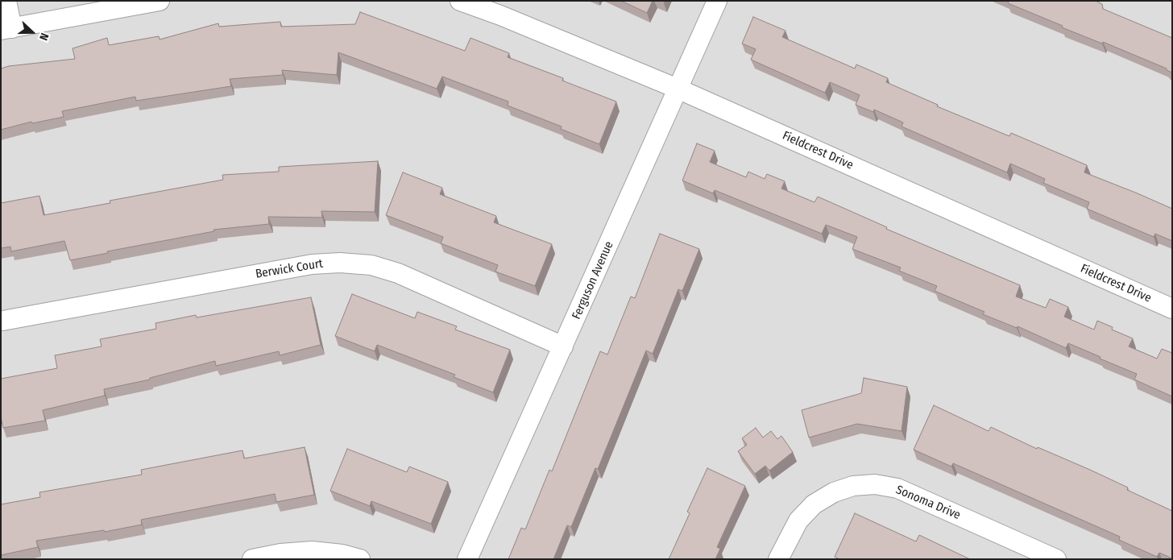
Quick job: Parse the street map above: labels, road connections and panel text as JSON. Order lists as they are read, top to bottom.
{
  "streets": {
    "street": [
      "Fieldcrest Drive",
      "Berwick Court",
      "Ferguson Avenue",
      "Sonoma Drive"
    ]
  },
  "crossings": [
    ["Fieldcrest Drive", "Ferguson Avenue"],
    ["Berwick Court", "Ferguson Avenue"]
  ],
  "north": "right"
}
